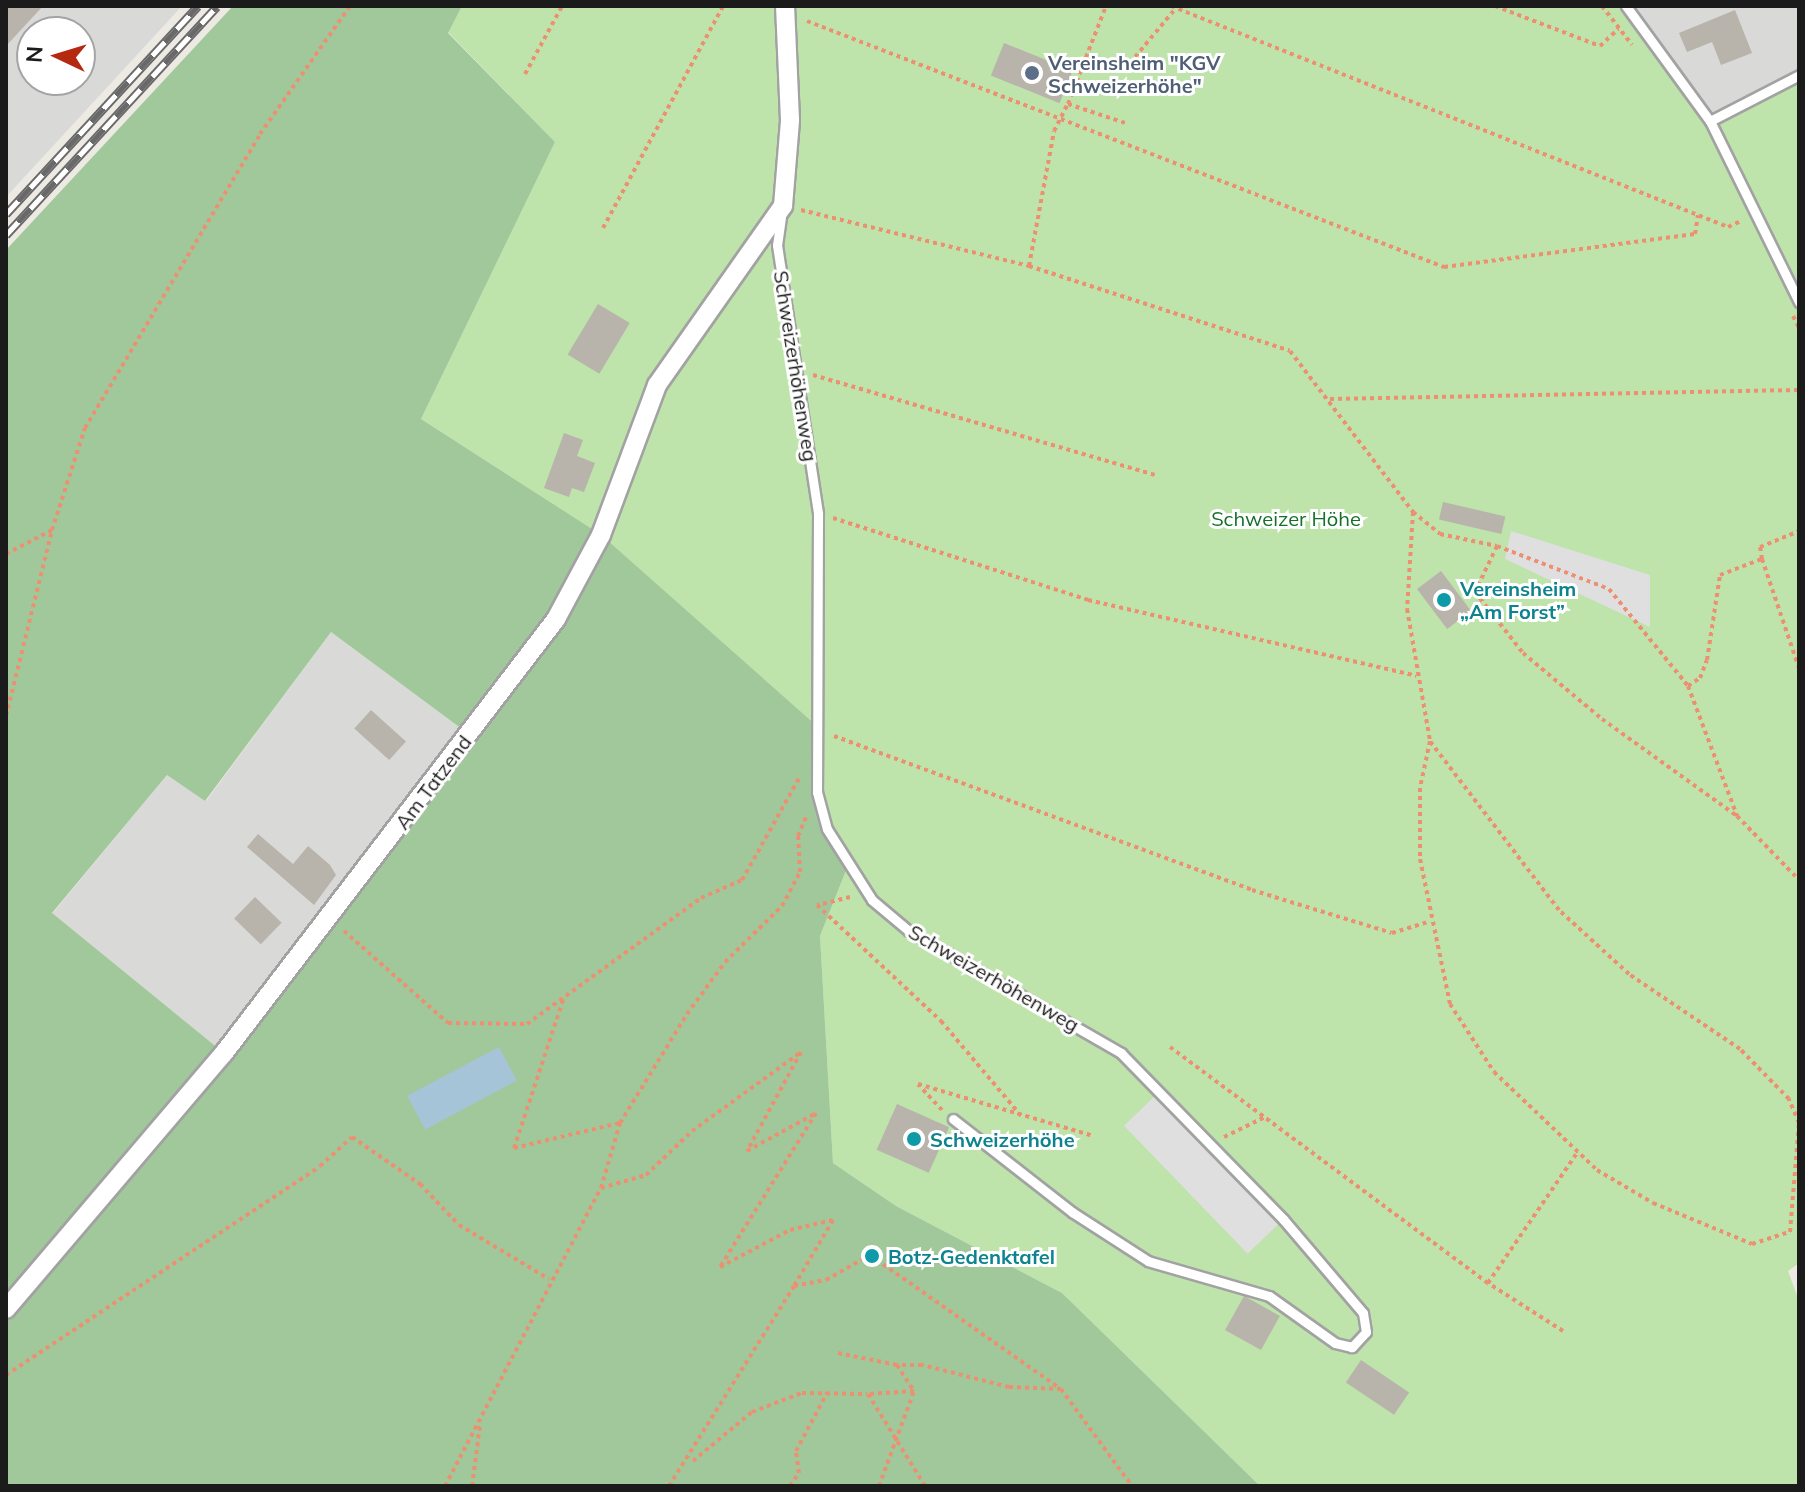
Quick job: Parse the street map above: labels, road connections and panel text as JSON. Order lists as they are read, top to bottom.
{
  "streets": {
    "street": ["Schweizerhöhenweg", "Am Tatzend"]
  },
  "crossings": [
    ["Schweizerhöhenweg", "Am Tatzend"]
  ],
  "parks": ["Schweizer Höhe"],
  "places": [
    "Vereinsheim \"KGV Schweizerhöhe\"",
    "Vereinsheim „Am Forst”",
    "Schweizerhöhe",
    "Botz-Gedenktafel"
  ],
  "north": "left"
}
